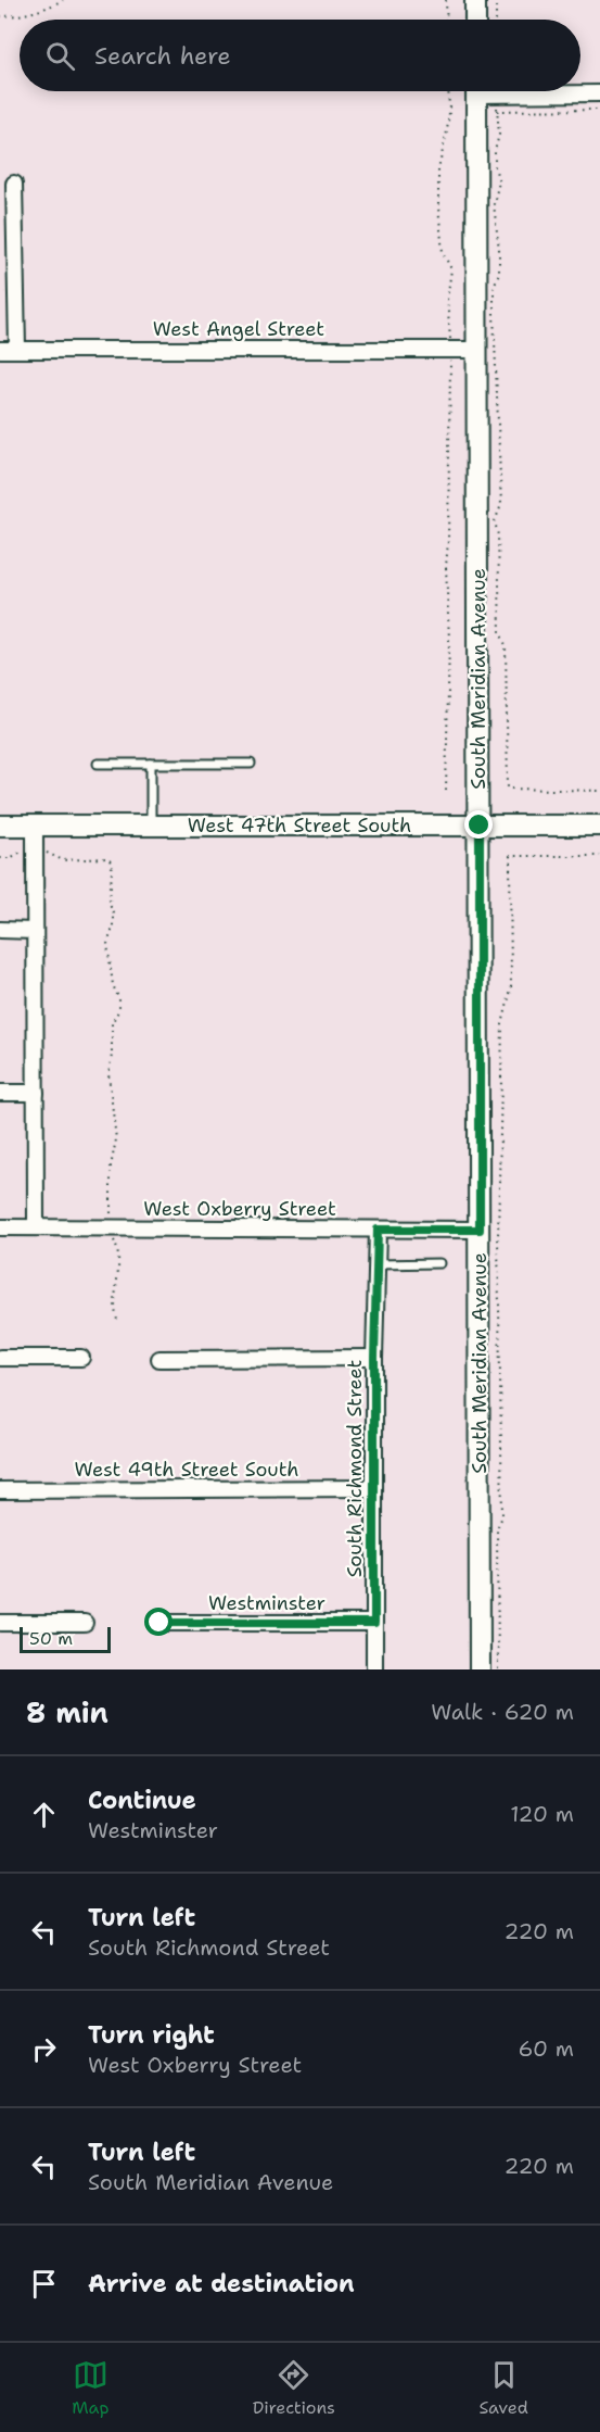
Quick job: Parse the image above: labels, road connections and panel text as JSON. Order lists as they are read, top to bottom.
{
  "streets": {
    "main road": ["South Meridian Avenue", "West 47th Street South"],
    "street": [
      "West Angel Street",
      "West Oxberry Street",
      "South Richmond Street",
      "West 49th Street South",
      "Westminster"
    ]
  },
  "crossings": [
    ["West Angel Street", "South Meridian Avenue"],
    ["South Meridian Avenue", "West 47th Street South"],
    ["South Meridian Avenue", "West Oxberry Street"],
    ["West Oxberry Street", "South Richmond Street"],
    ["South Richmond Street", "West 49th Street South"],
    ["South Richmond Street", "Westminster"]
  ],
  "scale_bar": "50 m",
  "page": {
    "search": "Search here",
    "scale": "50 m",
    "heading": ["8 min", "Walk · 620 m"],
    "list": [
      ["Continue", "Westminster", "120 m"],
      ["Turn left", "South Richmond Street", "220 m"],
      ["Turn right", "West Oxberry Street", "60 m"],
      ["Turn left", "South Meridian Avenue", "220 m"],
      "Arrive at destination"
    ],
    "nav": ["Map", "Directions", "Saved"]
  }
}
